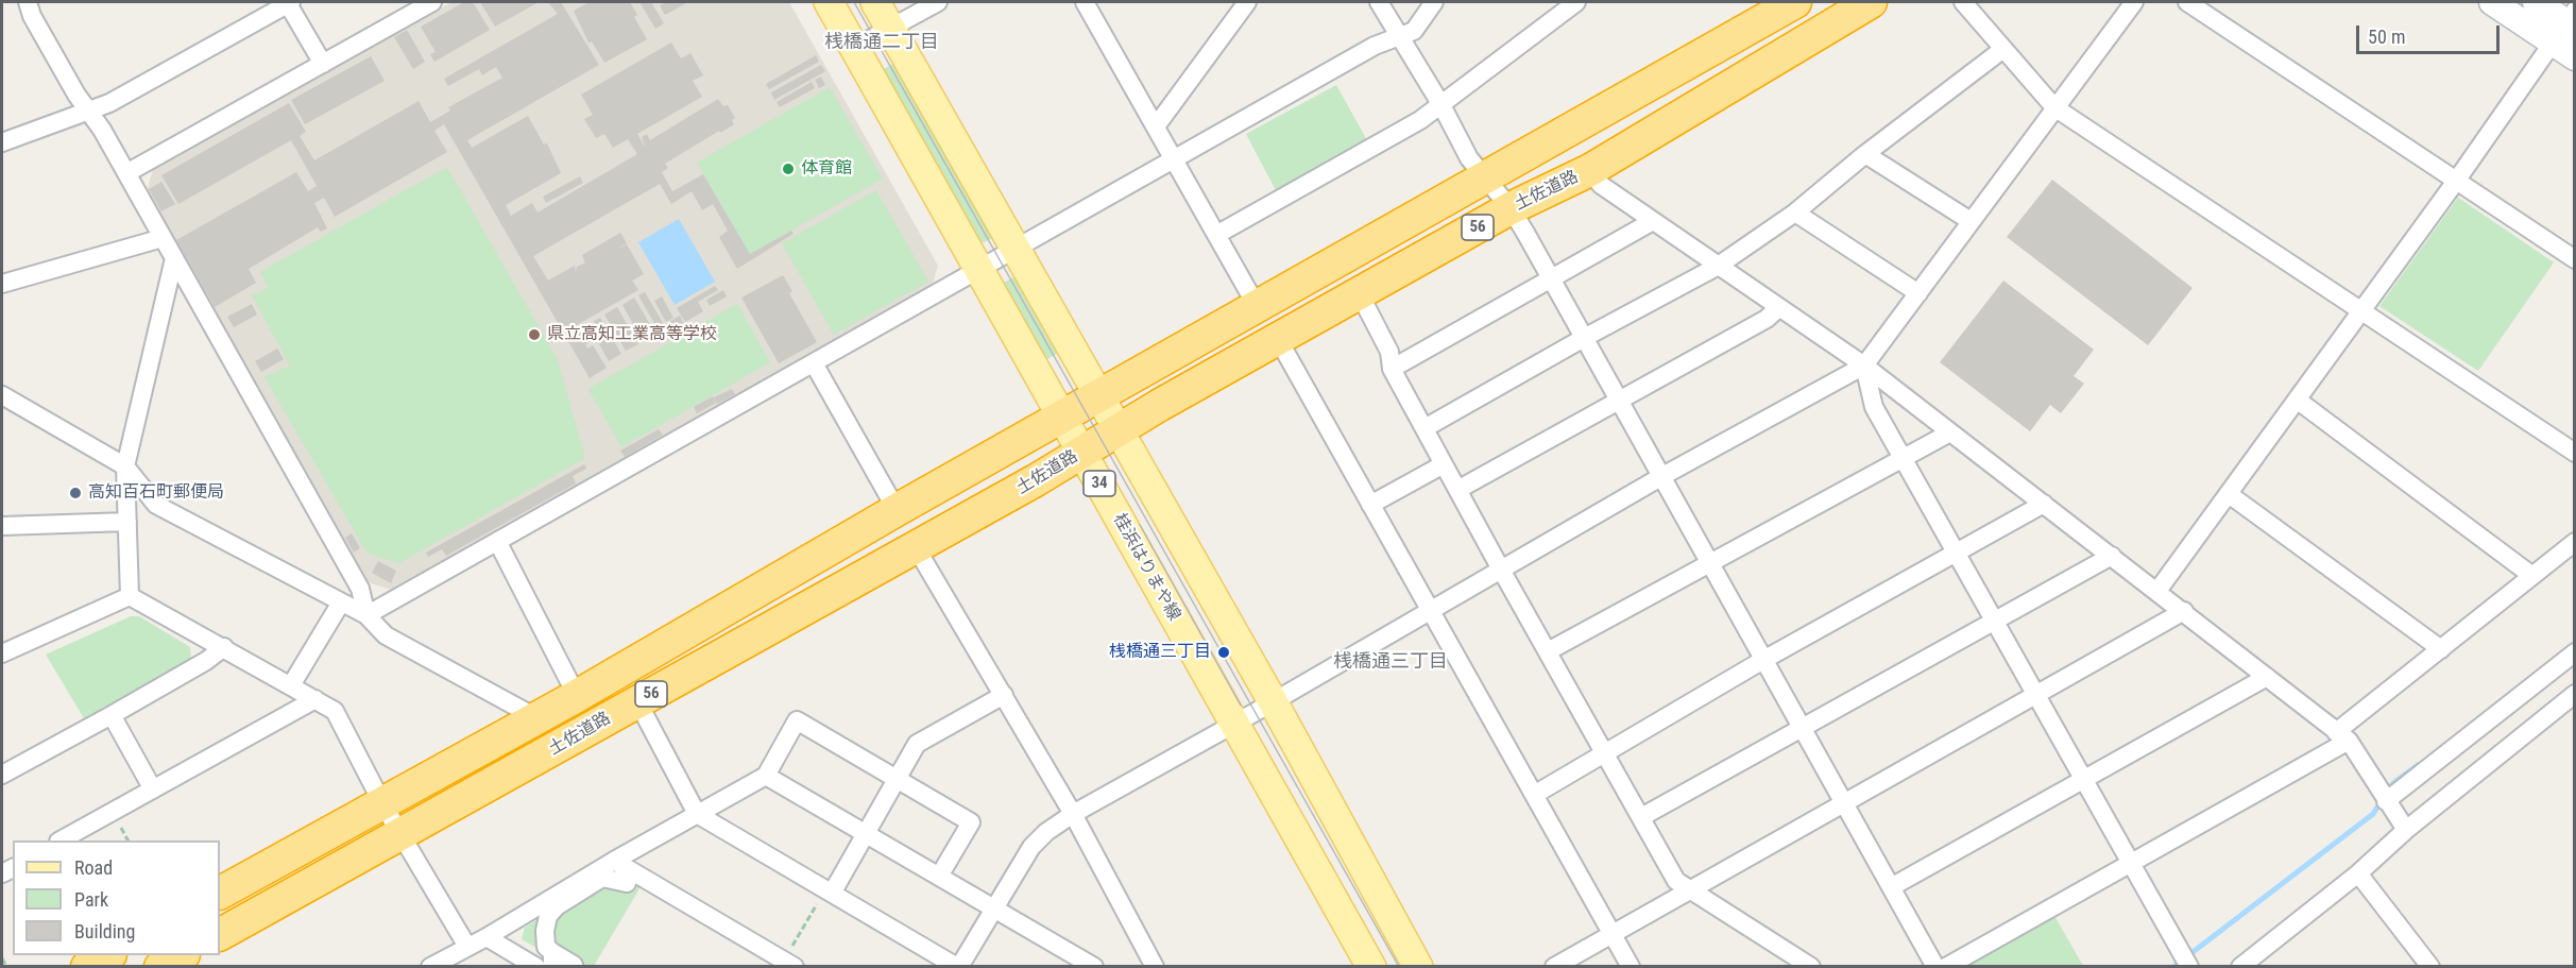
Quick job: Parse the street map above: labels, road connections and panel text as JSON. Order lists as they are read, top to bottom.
{
  "streets": {
    "highway": ["土佐道路", "56"],
    "main road": ["34", "桂浜はりまや線"]
  },
  "crossings": [
    ["土佐道路", "34"],
    ["土佐道路", "桂浜はりまや線"]
  ],
  "districts": ["桟橋通二丁目", "桟橋通三丁目"],
  "places": [
    "体育館",
    "県立高知工業高等学校",
    "高知百石町郵便局",
    "桟橋通三丁目"
  ],
  "legend": ["Road", "Park", "Building"],
  "scale_bar": "50 m"
}
